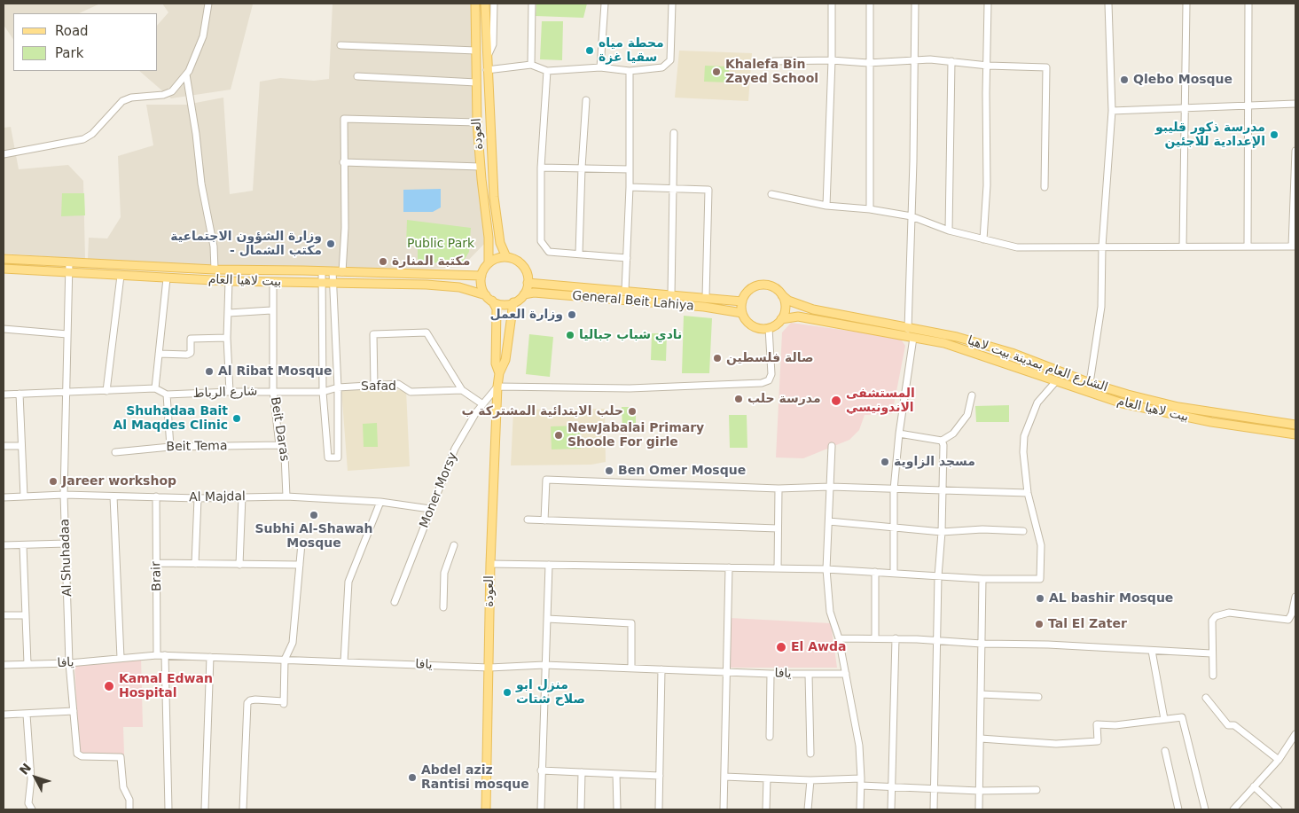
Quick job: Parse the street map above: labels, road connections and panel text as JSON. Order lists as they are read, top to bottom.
{
  "streets": {
    "main road": [
      "العودة",
      "بيت لاهيا العام",
      "General Beit Lahiya",
      "الشارع العام بمدينة بيت لاهيا"
    ],
    "street": [
      "Safad",
      "شارع الرباط",
      "Beit Daras",
      "Beit Tema",
      "Moner Morsy",
      "Al Majdal",
      "Al Shuhadaa",
      "Brair",
      "يافا"
    ]
  },
  "crossings": [
    ["العودة", "بيت لاهيا العام"],
    ["العودة", "General Beit Lahiya"],
    ["العودة", "Moner Morsy"],
    ["العودة", "يافا"],
    ["بيت لاهيا العام", "General Beit Lahiya"],
    ["بيت لاهيا العام", "الشارع العام بمدينة بيت لاهيا"],
    ["بيت لاهيا العام", "Beit Daras"],
    ["بيت لاهيا العام", "Al Shuhadaa"],
    ["General Beit Lahiya", "الشارع العام بمدينة بيت لاهيا"],
    ["Safad", "شارع الرباط"],
    ["شارع الرباط", "Beit Daras"],
    ["Beit Daras", "Beit Tema"],
    ["Beit Daras", "Al Majdal"],
    ["Moner Morsy", "Al Majdal"],
    ["Al Majdal", "Al Shuhadaa"],
    ["Al Majdal", "Brair"],
    ["Al Shuhadaa", "يافا"],
    ["Brair", "يافا"]
  ],
  "parks": ["Public Park"],
  "places": [
    "محطة مياه سقيا غزة",
    "Khalefa Bin Zayed School",
    "Qlebo Mosque",
    "مدرسة ذكور قليبو الإعدادية للاجئين",
    "وزارة الشؤون الاجتماعية - مكتب الشمال",
    "مكتبة المنارة",
    "وزارة العمل",
    "نادي شباب جباليا",
    "صالة فلسطين",
    "Al Ribat Mosque",
    "مدرسة حلب",
    "المستشفى الاندونيسي",
    "حلب الابتدائية المشتركة ب",
    "Shuhadaa Bait Al Maqdes Clinic",
    "NewJabalai Primary Shoole For girle",
    "مسجد الزاوية",
    "Ben Omer Mosque",
    "Jareer workshop",
    "Subhi Al-Shawah Mosque",
    "AL bashir Mosque",
    "Tal El Zater",
    "El Awda",
    "Kamal Edwan Hospital",
    "منزل ابو صلاح شتات",
    "Abdel aziz Rantisi mosque"
  ],
  "legend": ["Road", "Park"],
  "north": "top left"
}
